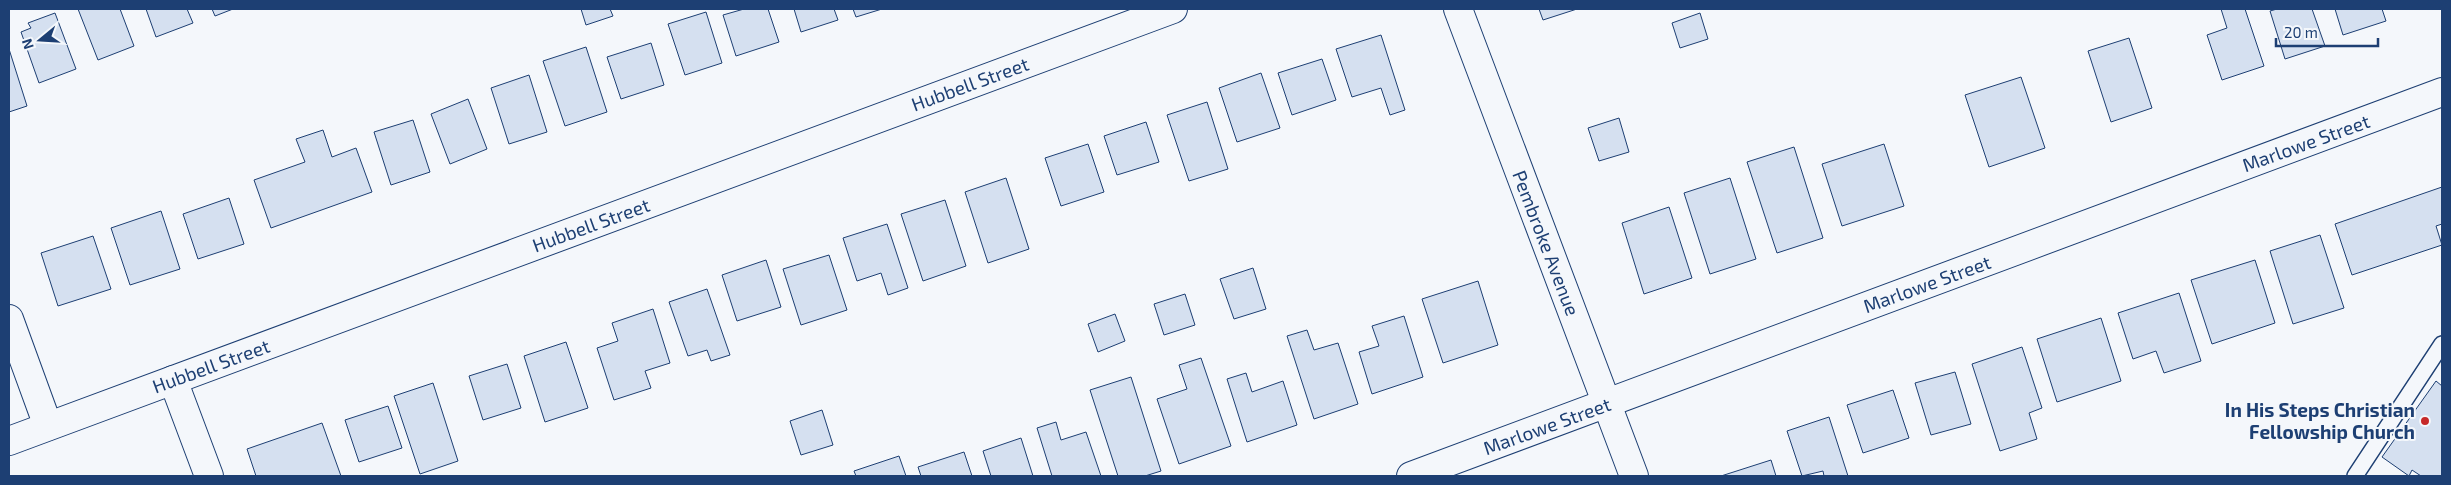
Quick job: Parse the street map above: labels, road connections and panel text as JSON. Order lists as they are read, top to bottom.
{
  "streets": {
    "street": ["Hubbell Street", "Marlowe Street", "Pembroke Avenue"]
  },
  "crossings": [
    ["Marlowe Street", "Pembroke Avenue"]
  ],
  "places": ["In His Steps Christian Fellowship Church"],
  "scale_bar": "20 m",
  "north": "left"
}
